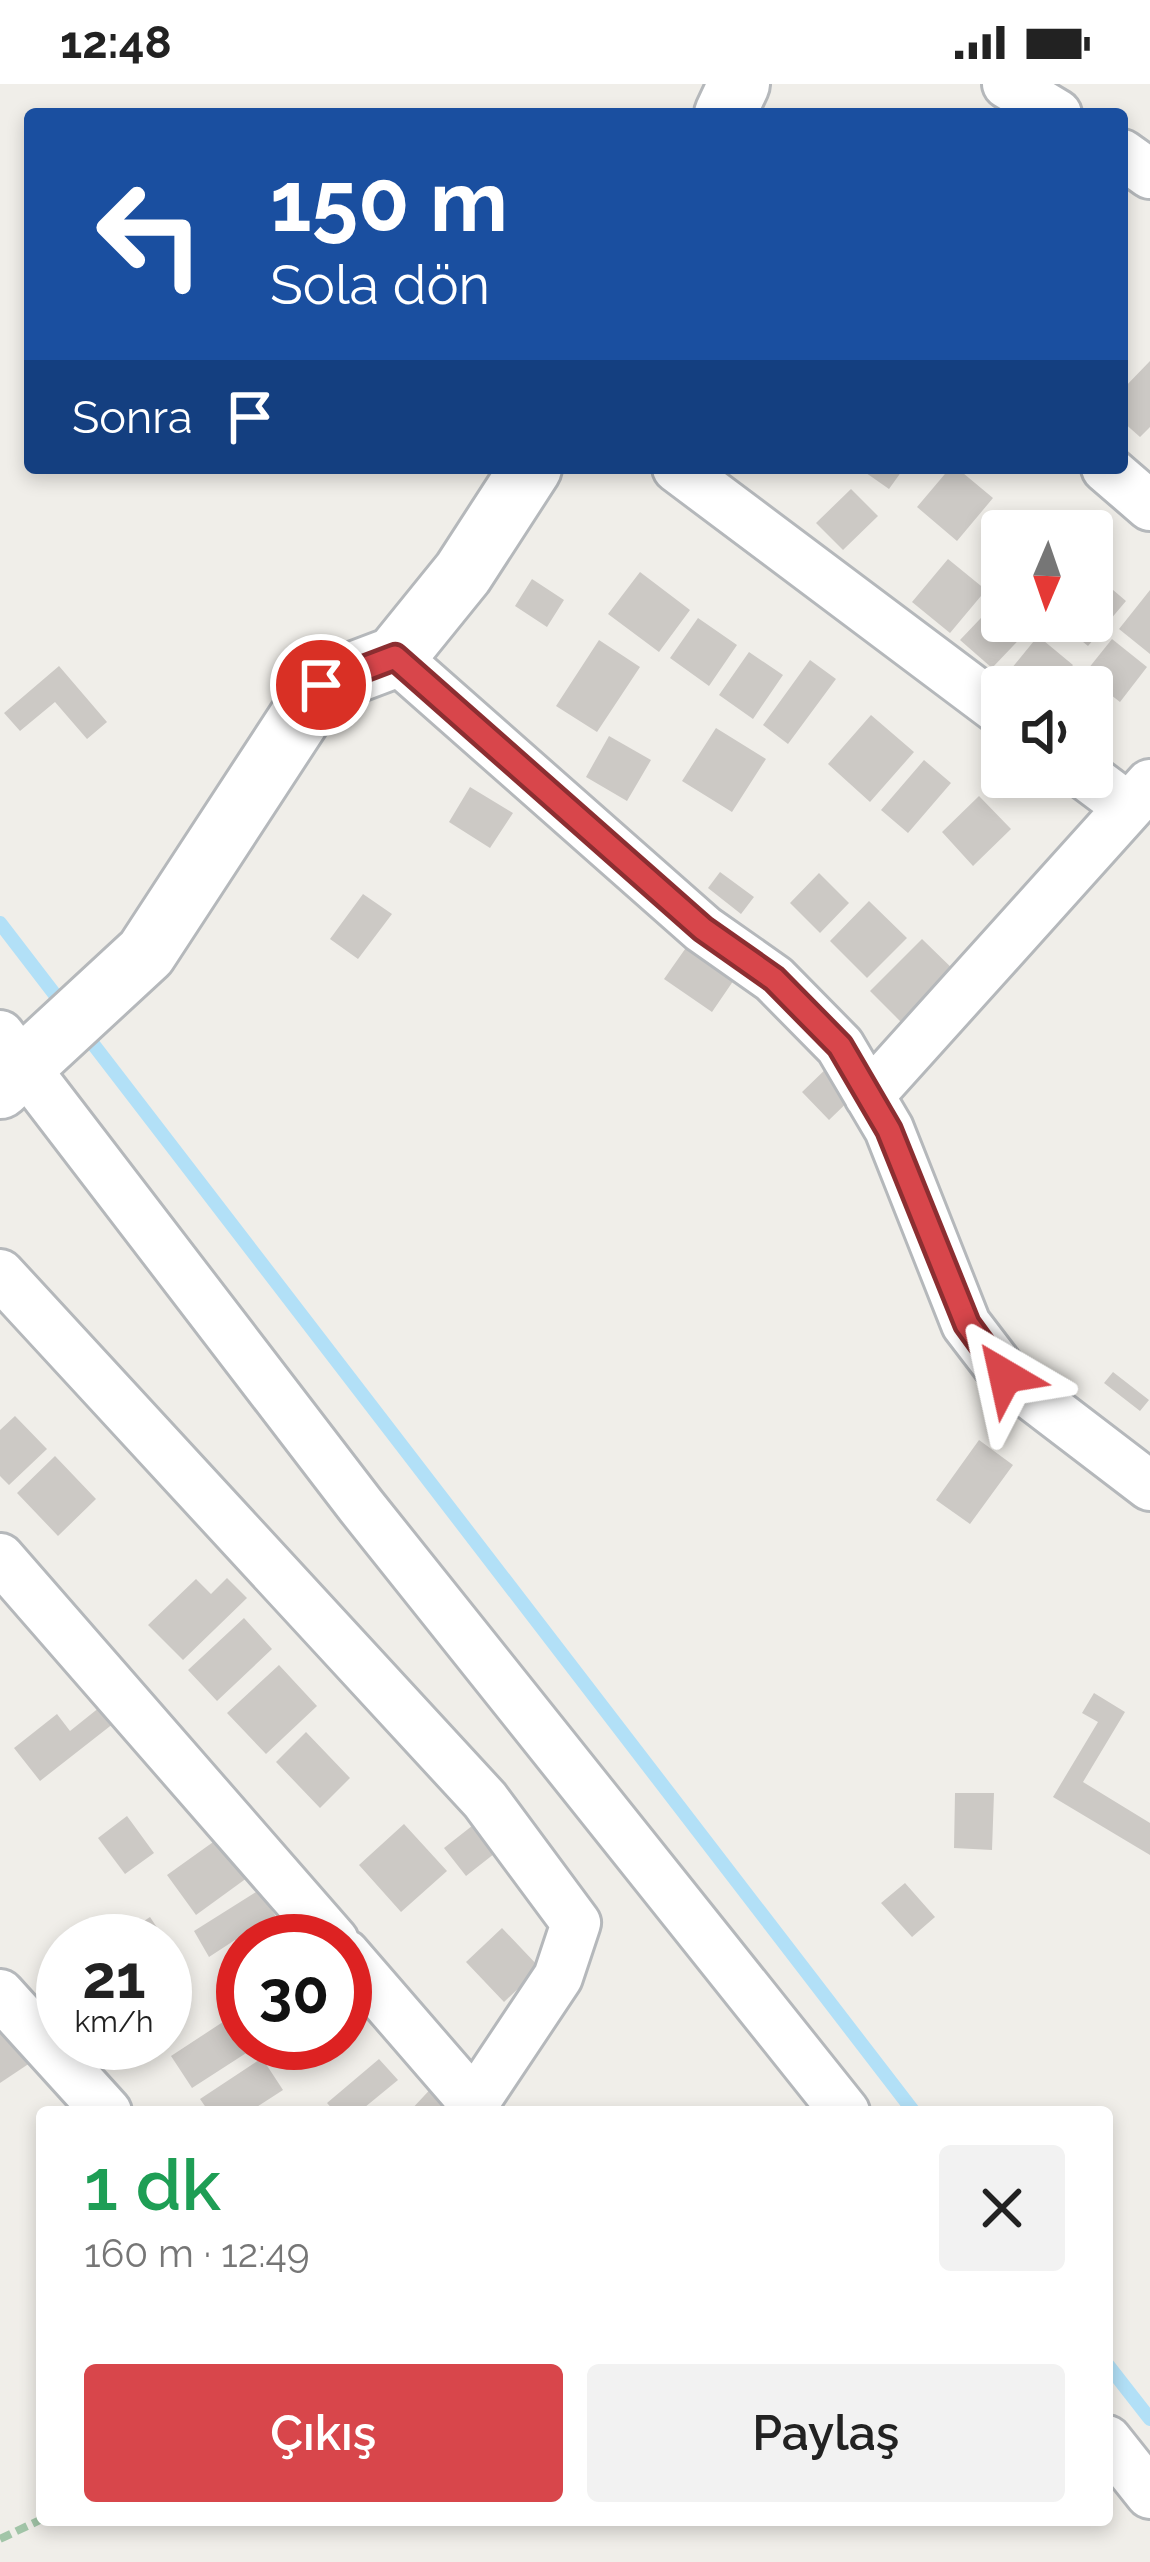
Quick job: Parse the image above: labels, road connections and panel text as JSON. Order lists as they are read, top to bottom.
{
  "north": "bottom",
  "page": {
    "status": "12:48",
    "turn": ["150 m", "Sola dön"],
    "then": "Sonra",
    "speed": "21 km/h",
    "limit": "30",
    "heading": ["1 dk", "160 m · 12:49"],
    "buttons": ["Çıkış", "Paylaş"]
  }
}
